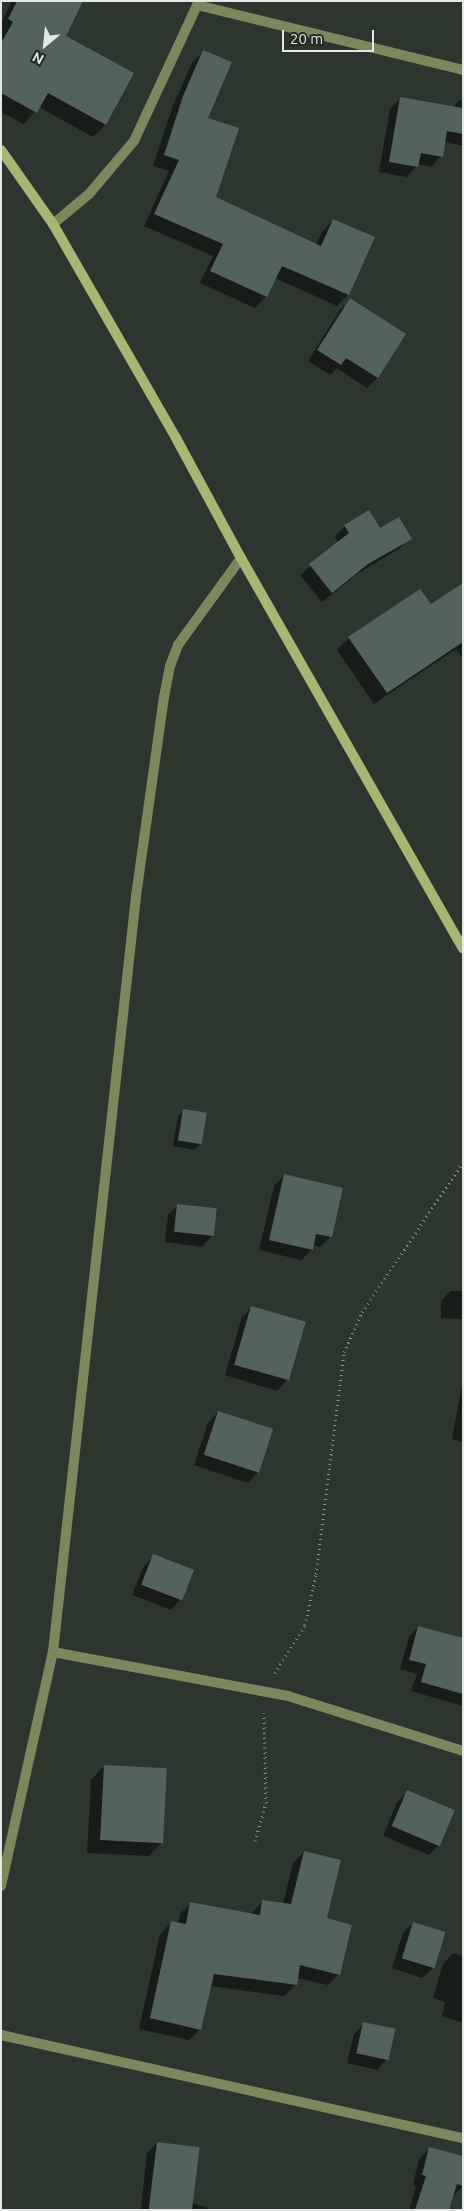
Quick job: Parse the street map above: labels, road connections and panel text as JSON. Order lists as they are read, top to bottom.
{
  "scale_bar": "20 m",
  "north": "bottom left"
}
